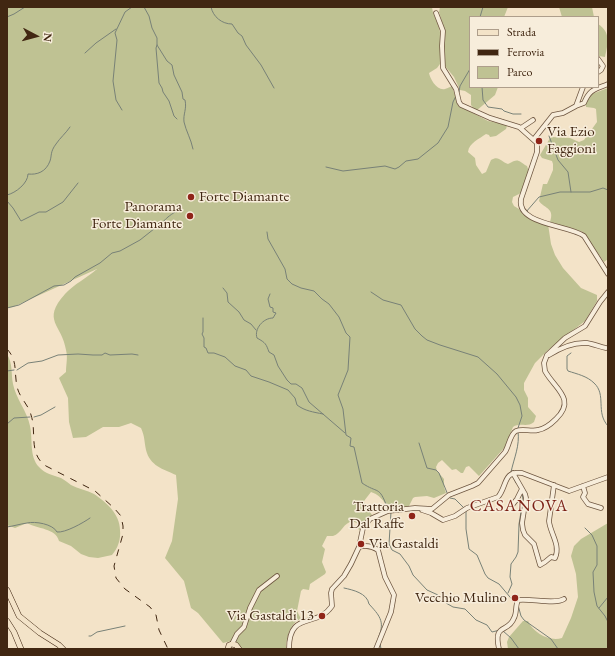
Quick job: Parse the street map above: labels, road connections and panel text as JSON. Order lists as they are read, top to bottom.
{
  "districts": ["CASANOVA"],
  "places": [
    "Via Ezio Faggioni",
    "Forte Diamante",
    "Panorama Forte Diamante",
    "Trattoria Dal Raffe",
    "Via Gastaldi",
    "Vecchio Mulino",
    "Via Gastaldi 13"
  ],
  "legend": ["Strada", "Ferrovia", "Parco"],
  "north": "right"
}
